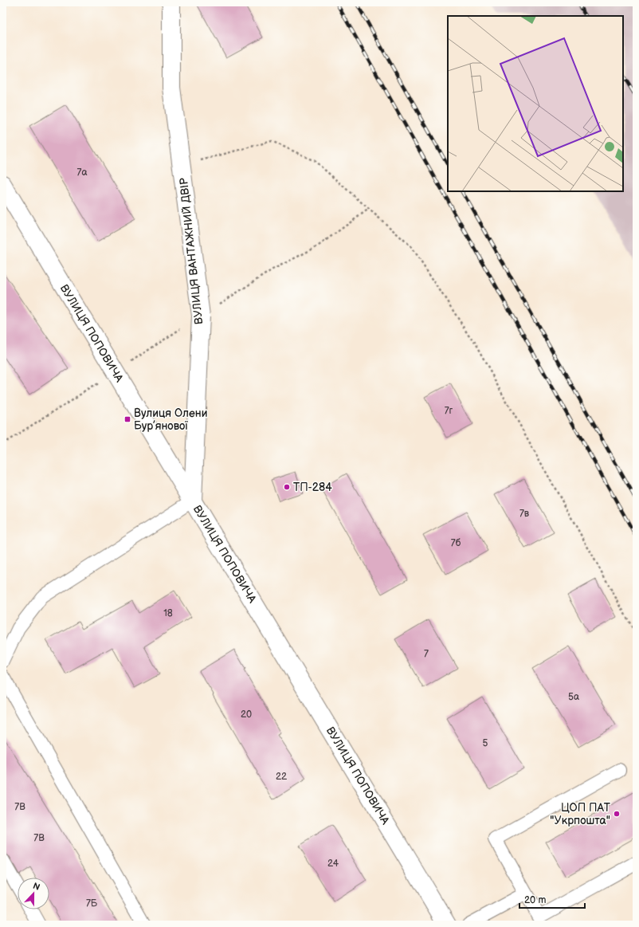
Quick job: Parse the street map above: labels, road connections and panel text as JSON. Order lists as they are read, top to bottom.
{
  "streets": {
    "street": ["ВУЛИЦЯ ВАНТАЖНИЙ ДВІР", "ВУЛИЦЯ ПОПОВИЧА"]
  },
  "crossings": [
    ["ВУЛИЦЯ ВАНТАЖНИЙ ДВІР", "ВУЛИЦЯ ПОПОВИЧА"]
  ],
  "places": {
    "transit": ["Вулиця Олени Бур’янової"],
    "other": ["ТП-284", "ЦОП ПАТ \"Укрпошта\""]
  },
  "house_numbers": [
    "7а",
    "7г",
    "7в",
    "7б",
    "18",
    "7",
    "5а",
    "20",
    "5",
    "22",
    "7В",
    "7В",
    "24",
    "7Б"
  ],
  "scale_bar": "20 m",
  "north": "top"
}
